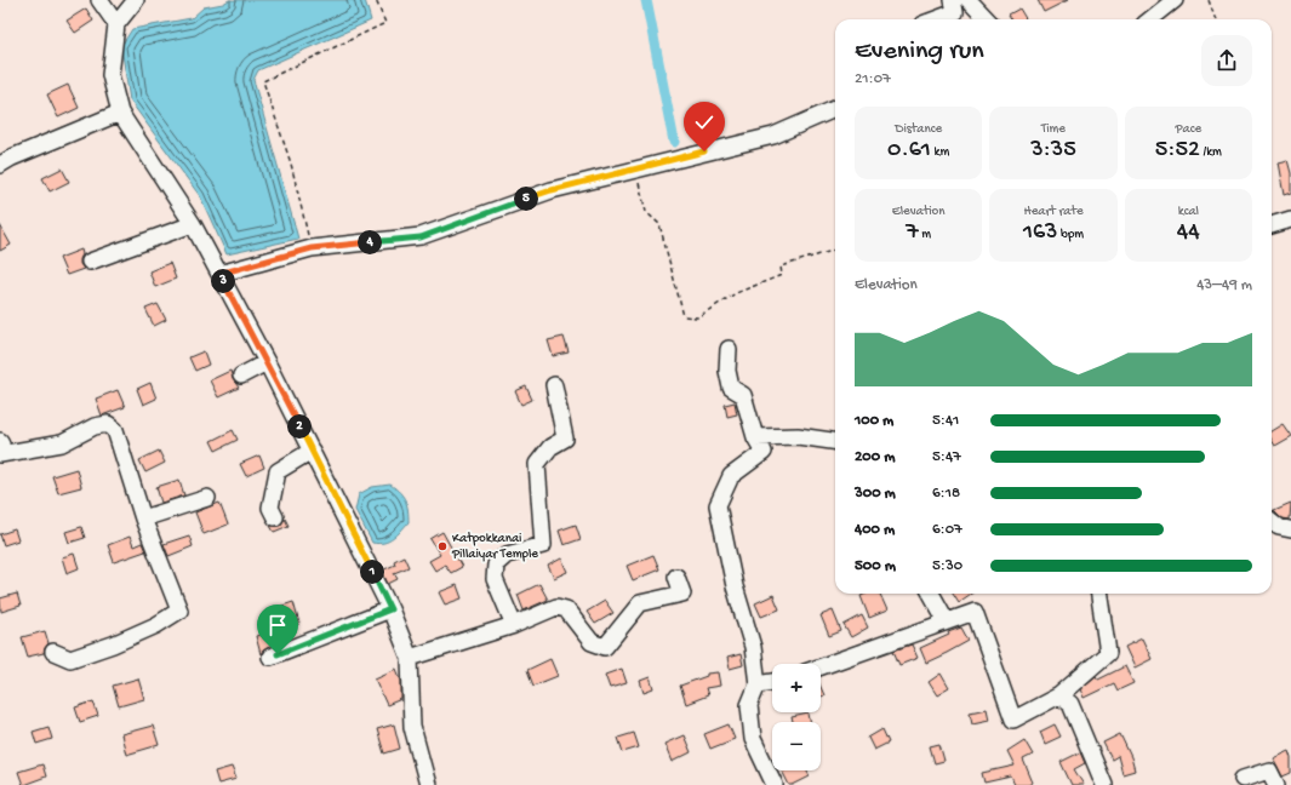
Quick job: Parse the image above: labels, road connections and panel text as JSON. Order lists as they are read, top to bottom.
{
  "places": ["Katpokkanai Pillaiyar Temple"],
  "page": {
    "heading": ["Evening run", "21:07"],
    "stats": [
      ["Distance", "0.61 km"],
      ["Time", "3:35"],
      ["Pace", "5:52 /km"],
      ["Elevation", "7 m"],
      ["Heart rate", "163 bpm"],
      ["kcal", "44"]
    ],
    "pins": [
      "5",
      "4",
      "3",
      "2",
      "1"
    ],
    "chart": ["Elevation", "43–49 m"],
    "list": [
      {
        "name": "100 m",
        "note": "5:41"
      },
      {
        "name": "200 m",
        "note": "5:47"
      },
      {
        "name": "300 m",
        "note": "6:18"
      },
      {
        "name": "400 m",
        "note": "6:07"
      },
      {
        "name": "500 m",
        "note": "5:30"
      }
    ],
    "map_buttons": ["+", "−"]
  }
}
